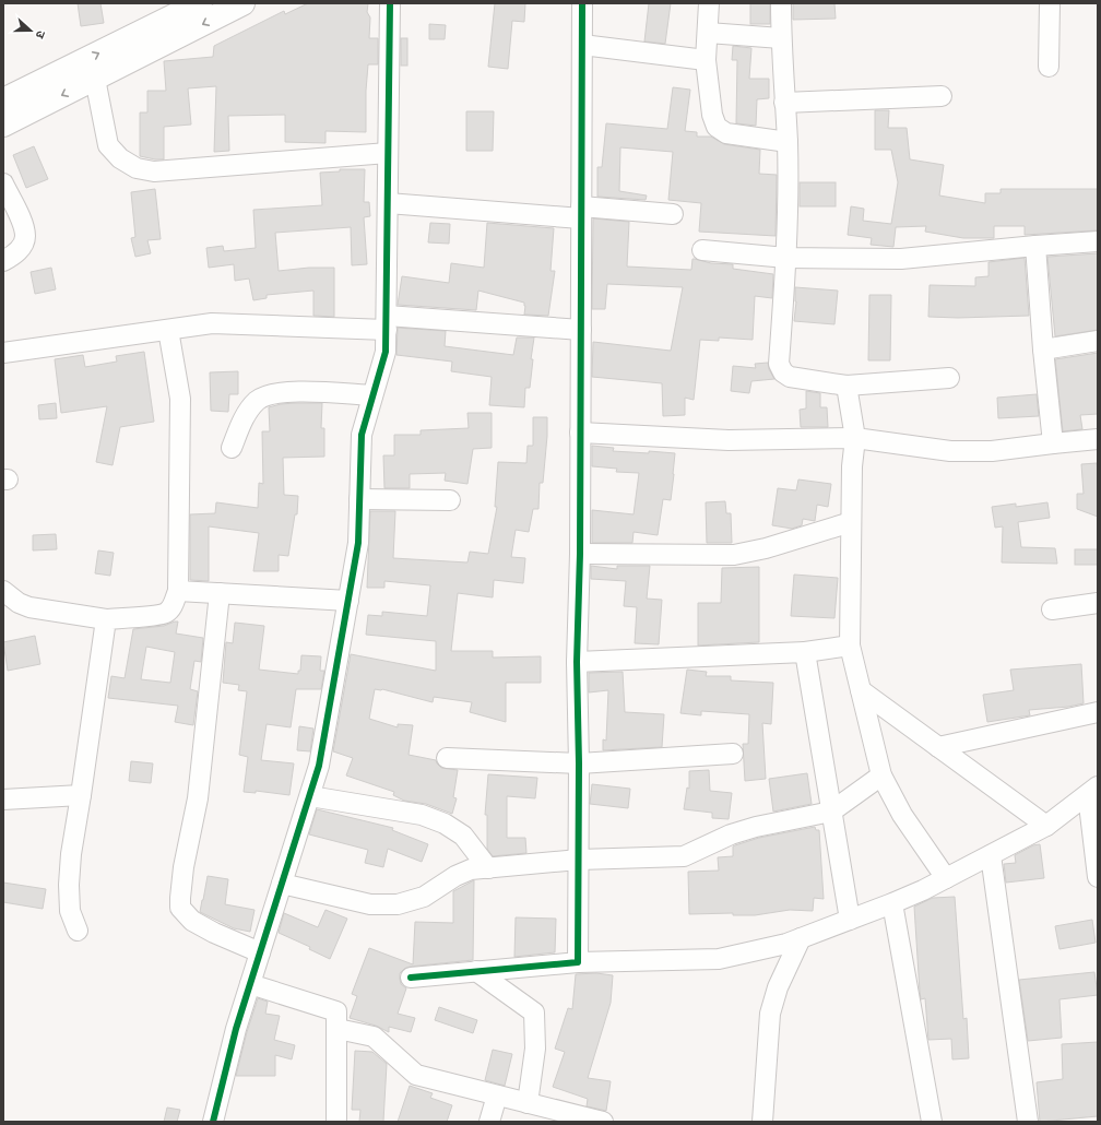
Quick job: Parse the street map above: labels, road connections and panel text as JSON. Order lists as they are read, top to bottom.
{
  "north": "right"
}
